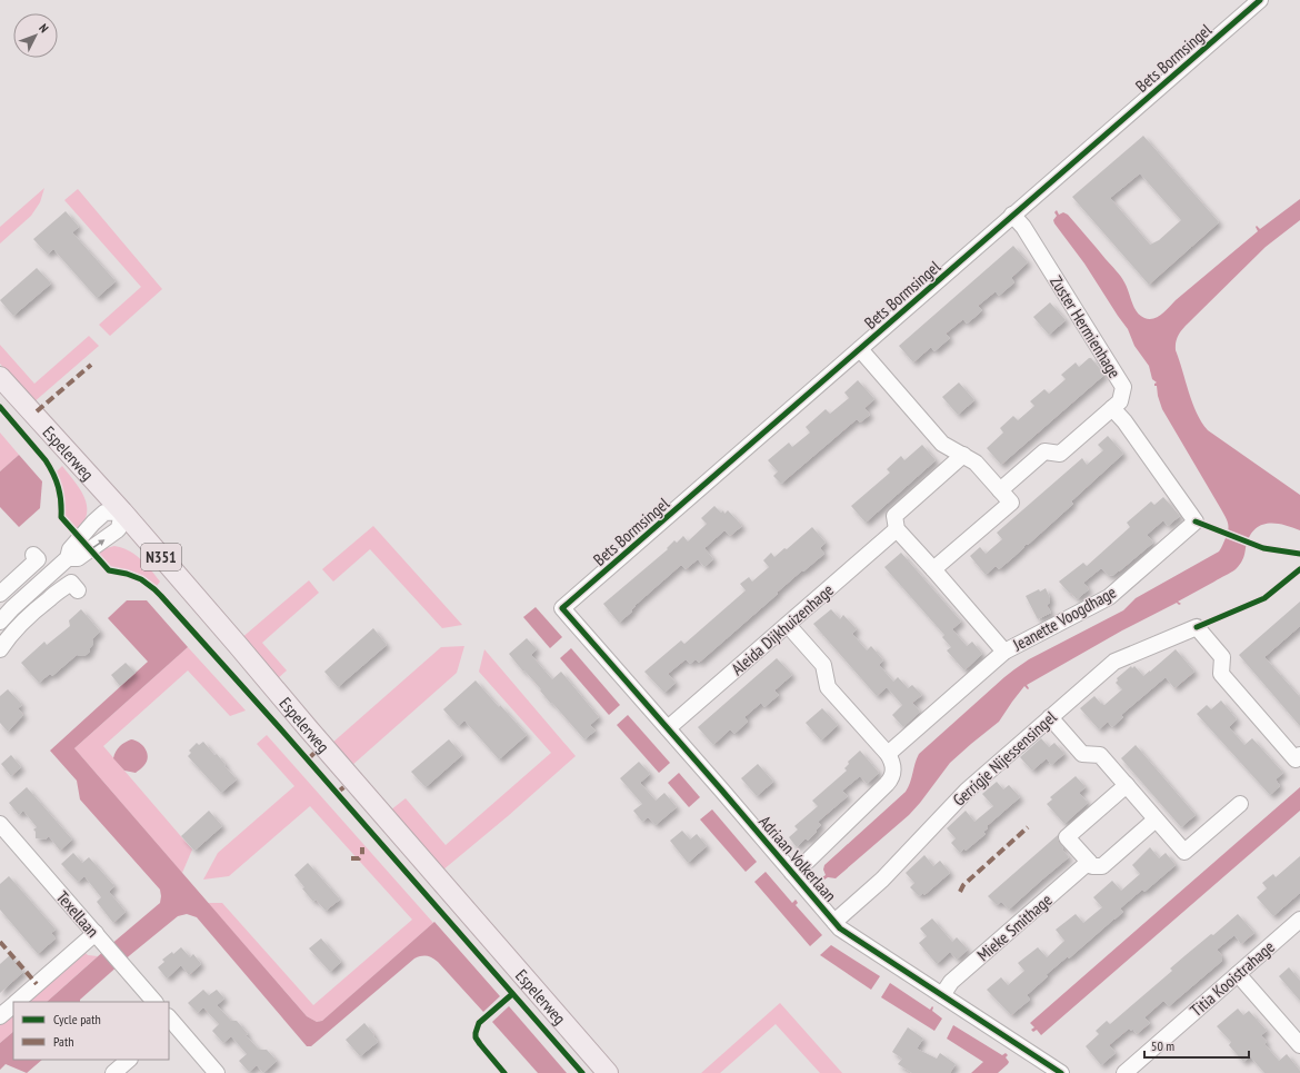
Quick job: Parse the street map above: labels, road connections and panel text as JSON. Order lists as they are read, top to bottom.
{
  "streets": {
    "main road": ["Espelerweg", "N351"],
    "street": [
      "Bets Bormsingel",
      "Zuster Hermienhage",
      "Jeanette Voogdhage",
      "Aleida Dijkhuizenhage",
      "Gerrigje Nijessensingel",
      "Adriaan Volkerlaan",
      "Texellaan",
      "Mieke Smithage",
      "Titia Kooistrahage"
    ]
  },
  "crossings": [
    ["Bets Bormsingel", "Zuster Hermienhage"],
    ["Bets Bormsingel", "Adriaan Volkerlaan"],
    ["Zuster Hermienhage", "Jeanette Voogdhage"],
    ["Aleida Dijkhuizenhage", "Adriaan Volkerlaan"],
    ["Gerrigje Nijessensingel", "Adriaan Volkerlaan"],
    ["Adriaan Volkerlaan", "Mieke Smithage"]
  ],
  "legend": ["Cycle path", "Path"],
  "scale_bar": "50 m",
  "north": "top right"
}
